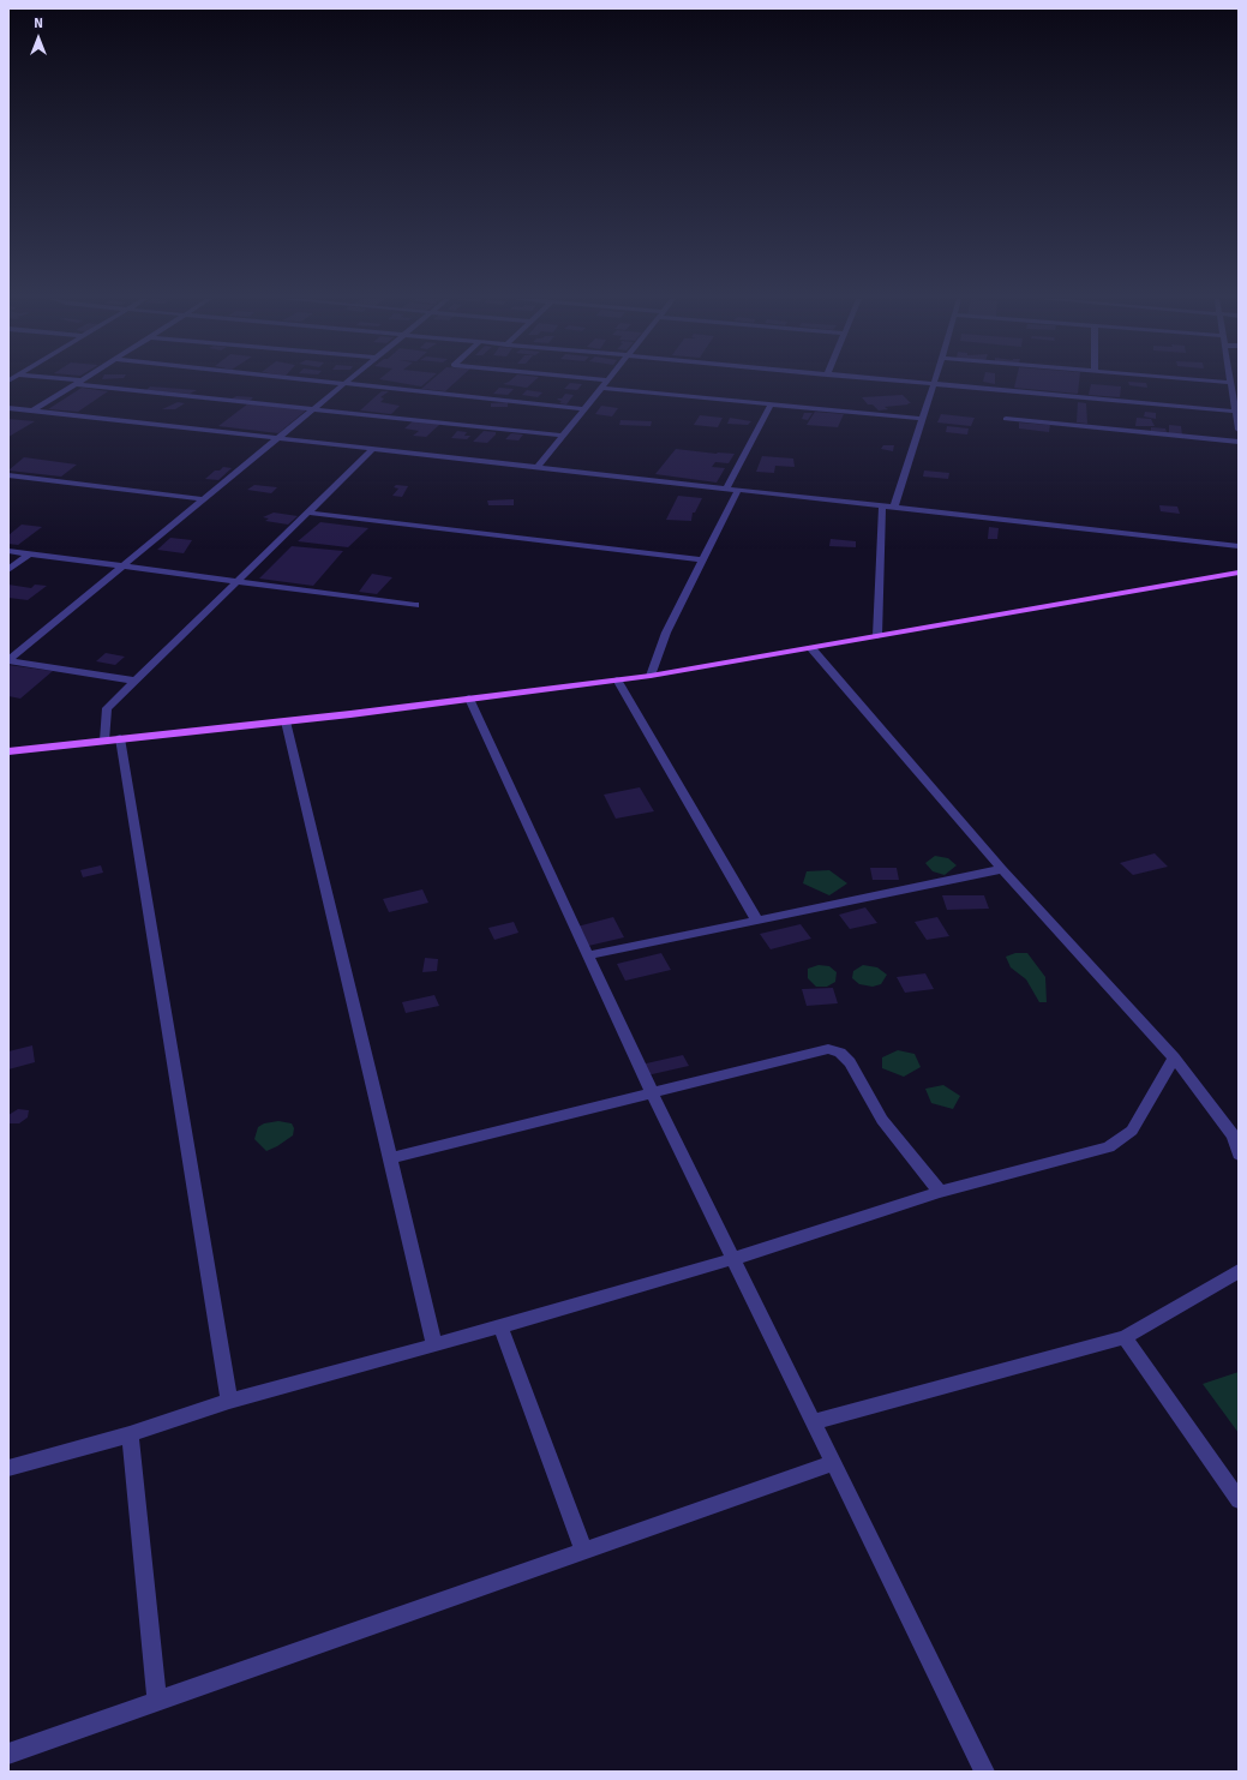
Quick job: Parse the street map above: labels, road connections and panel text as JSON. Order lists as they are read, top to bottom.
{
  "north": "top"
}
